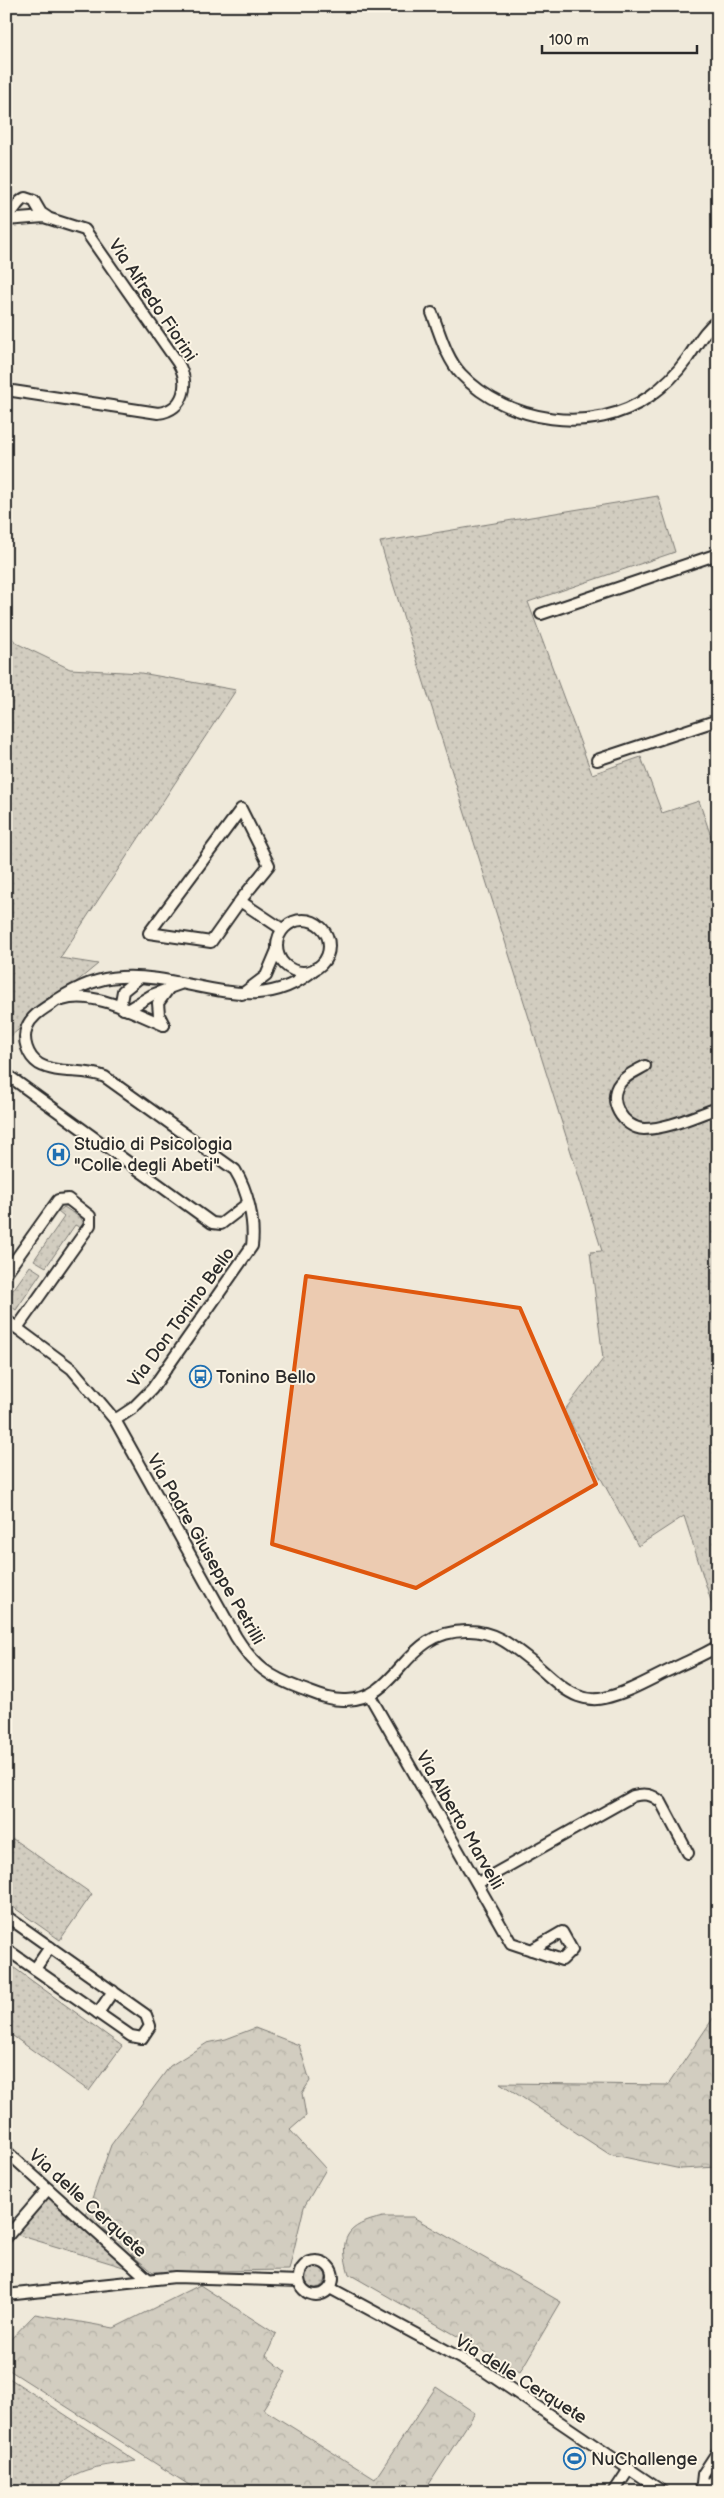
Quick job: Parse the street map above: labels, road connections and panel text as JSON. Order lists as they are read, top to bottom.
{
  "streets": {
    "street": [
      "Via Alfredo Fiorini",
      "Via Don Tonino Bello",
      "Via Padre Giuseppe Petrilli",
      "Via Alberto Marvelli",
      "Via delle Cerquete"
    ]
  },
  "crossings": [
    ["Via Don Tonino Bello", "Via Padre Giuseppe Petrilli"],
    ["Via Padre Giuseppe Petrilli", "Via Alberto Marvelli"]
  ],
  "places": {
    "hospital": ["Studio di Psicologia \"Colle degli Abeti\""],
    "bus stop": ["Tonino Bello"],
    "sports": ["NuChallenge"]
  },
  "scale_bar": "100 m"
}
